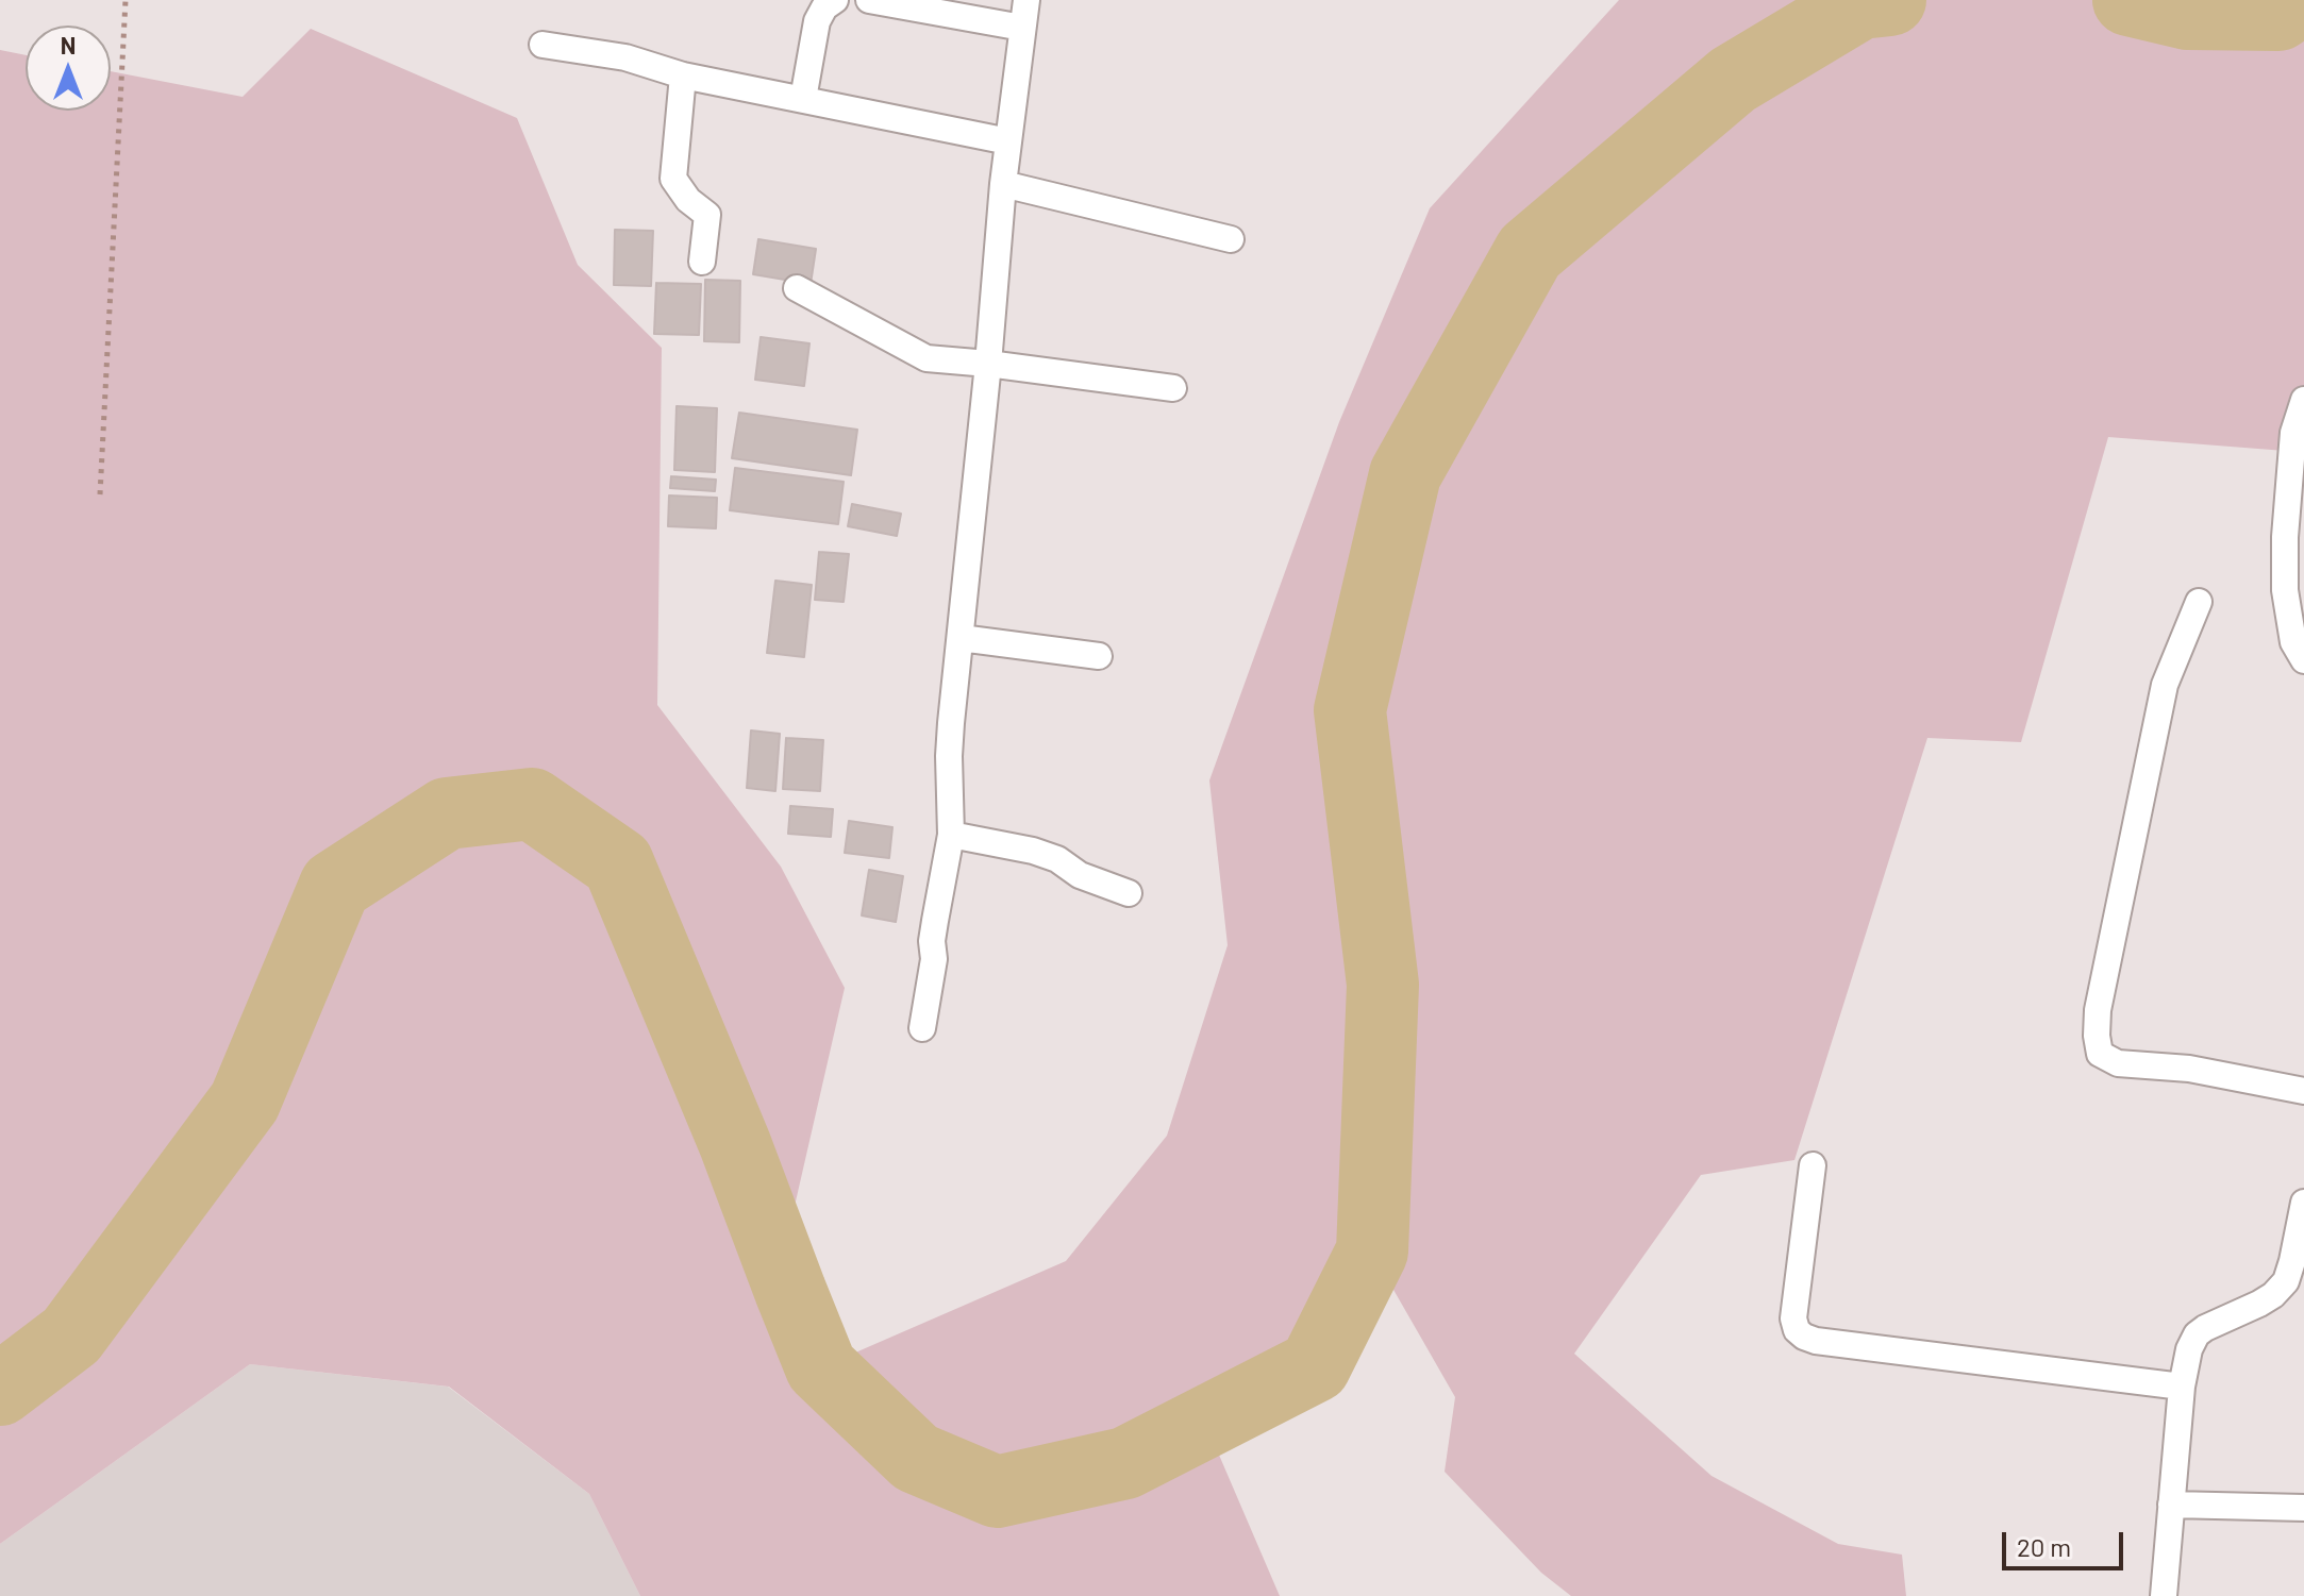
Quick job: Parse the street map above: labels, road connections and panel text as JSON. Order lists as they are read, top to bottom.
{
  "scale_bar": "20 m",
  "north": "top"
}
